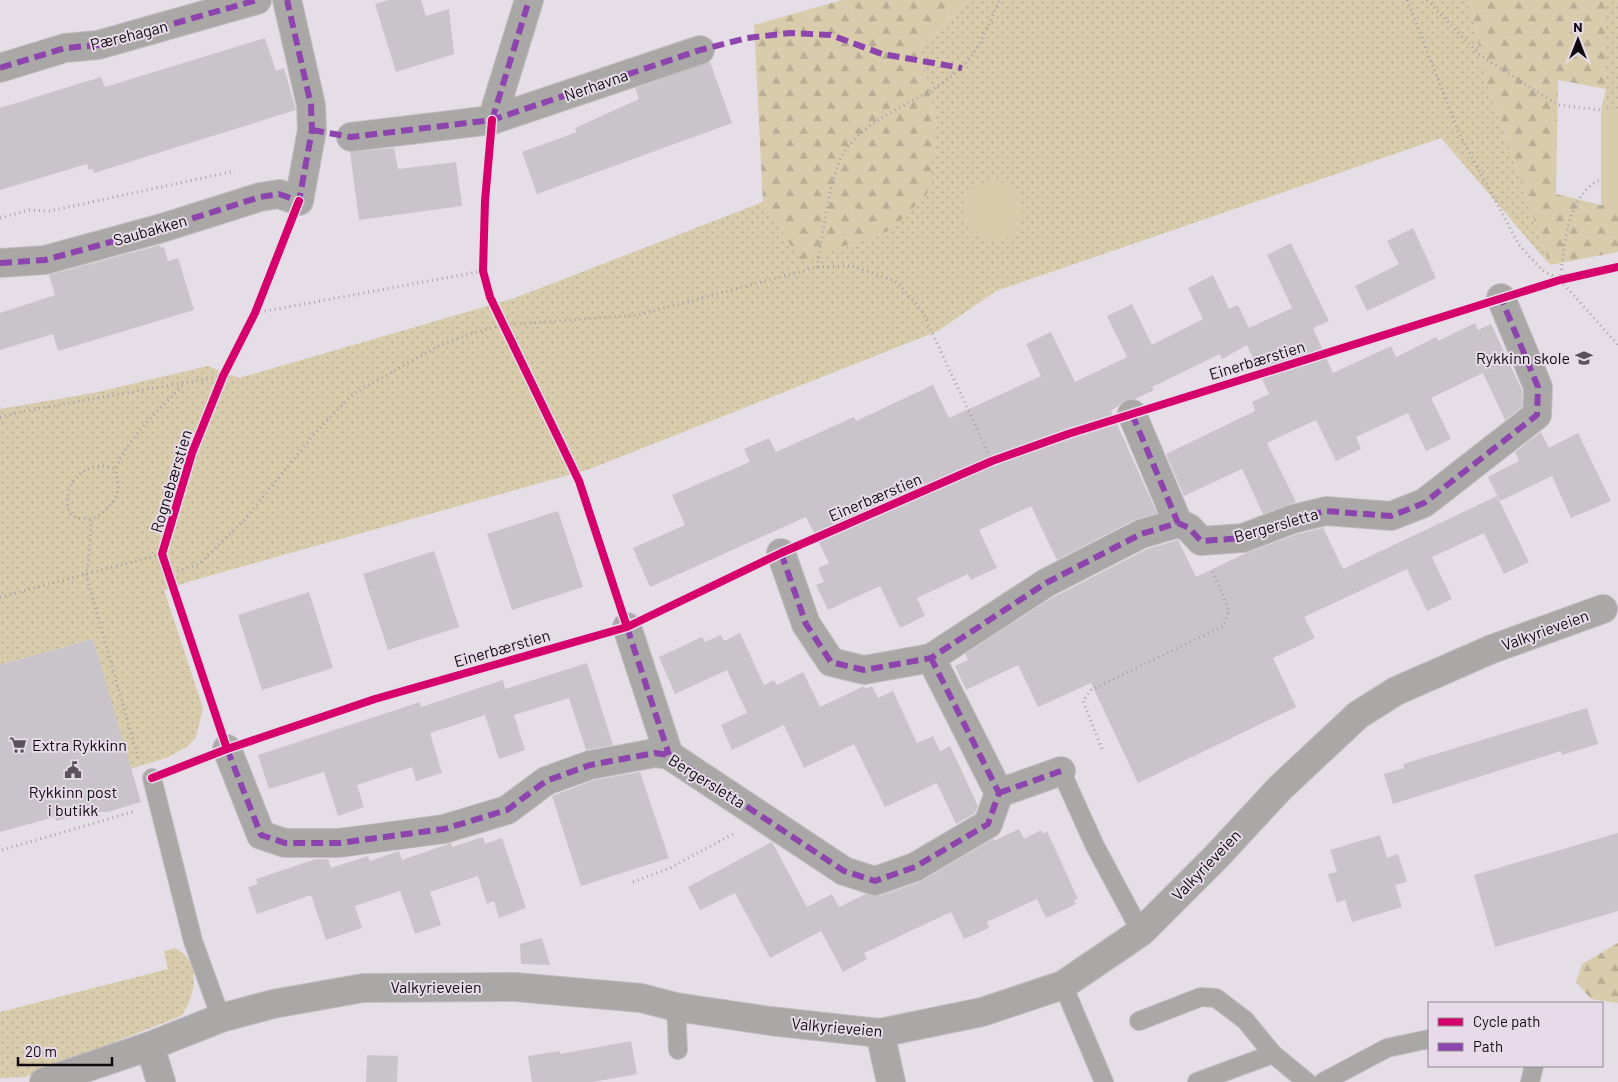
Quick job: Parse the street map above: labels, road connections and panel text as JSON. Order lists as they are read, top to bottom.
{
  "streets": {
    "street": [
      "Pærehagan",
      "Nerhavna",
      "Saubakken",
      "Bergersletta",
      "Valkyrieveien"
    ],
    "cycle path": ["Einerbærstien", "Rognebærstien"]
  },
  "places": {
    "school or university": ["Rykkinn skole"],
    "supermarket": ["Extra Rykkinn"],
    "public building": ["Rykkinn post i butikk"]
  },
  "legend": ["Cycle path", "Path"],
  "scale_bar": "20 m",
  "north": "top"
}
